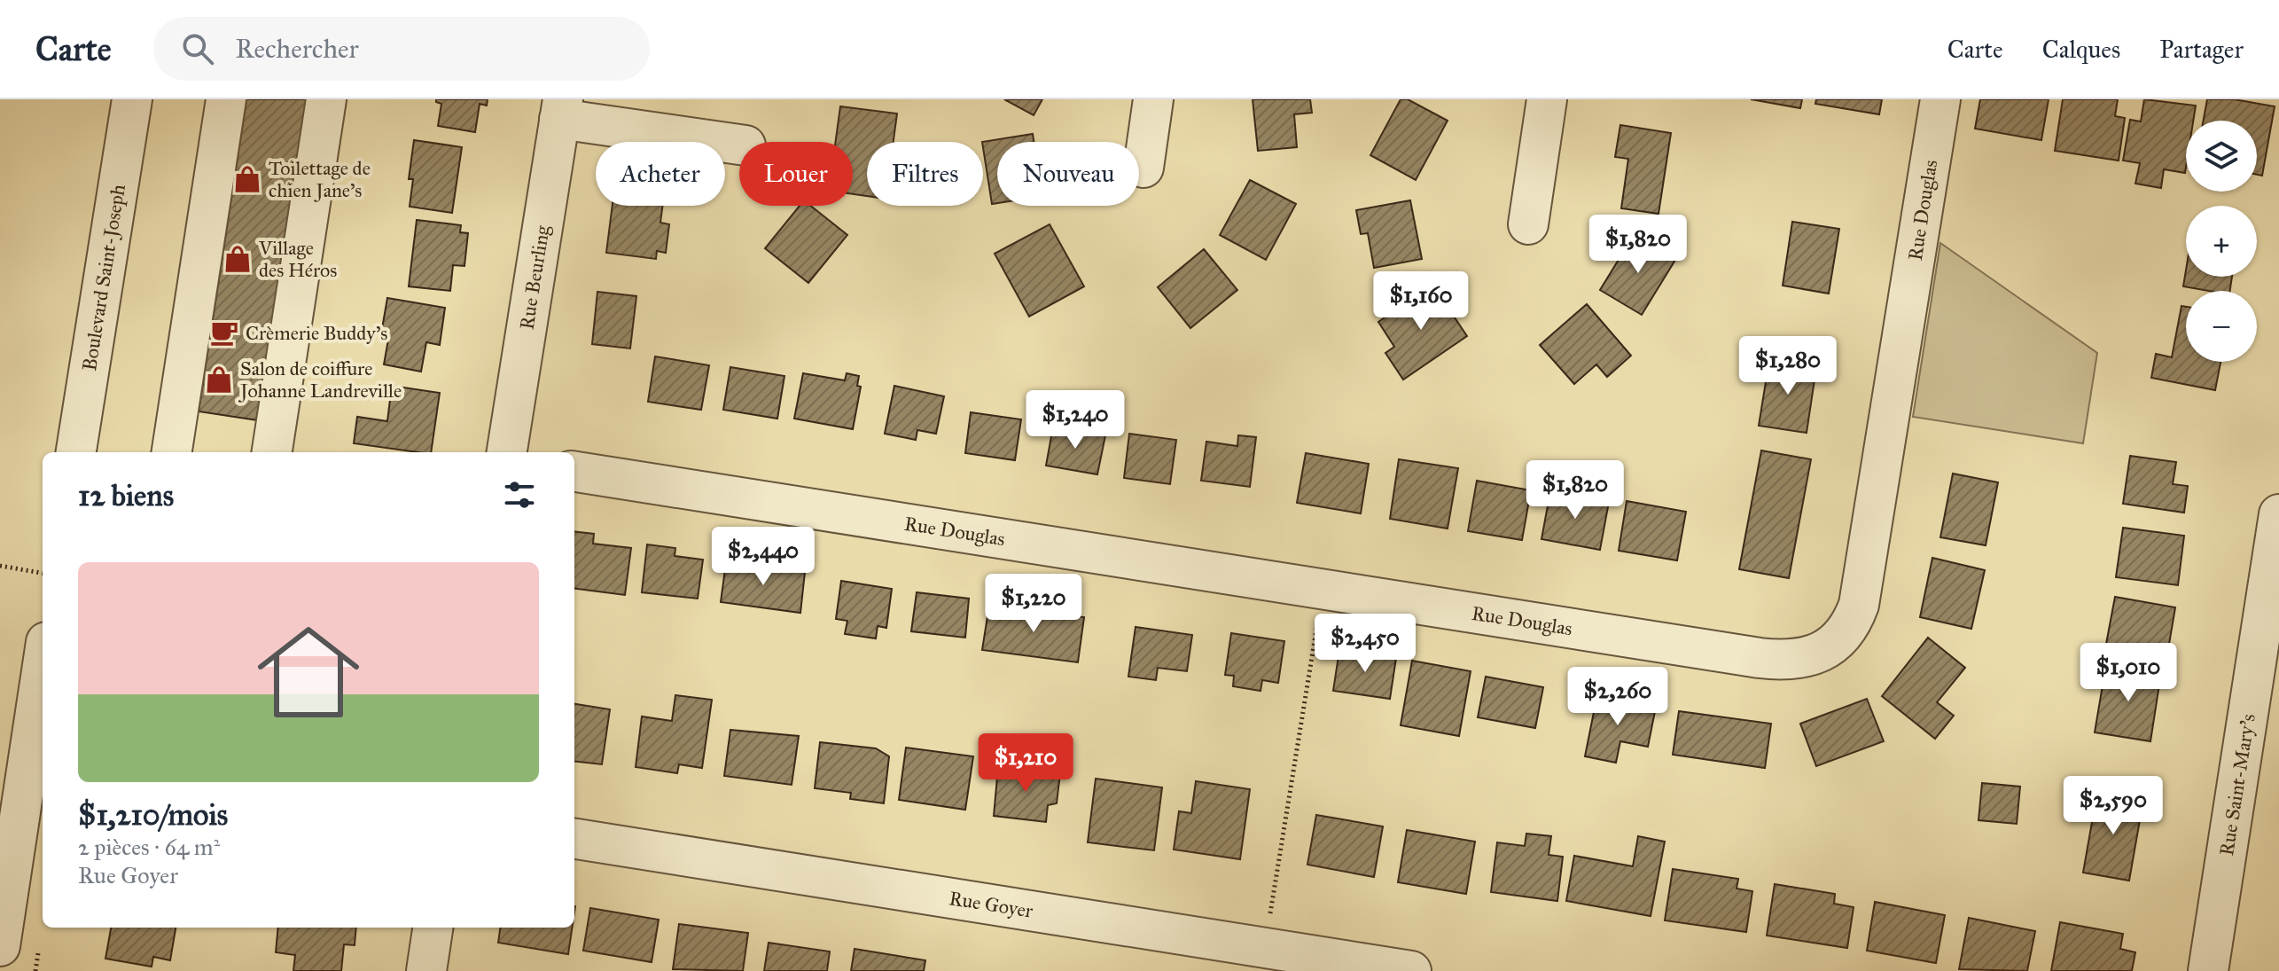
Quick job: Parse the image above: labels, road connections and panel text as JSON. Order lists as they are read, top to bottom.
{
  "streets": {
    "street": [
      "Rue Douglas",
      "Boulevard Saint-Joseph",
      "Rue Beurling",
      "Rue Saint-Mary's",
      "Rue Goyer"
    ]
  },
  "places": {
    "shop": ["Toilettage de chien Jane's", "Village des Héros", "Salon de coiffure Johanne Landreville"],
    "cafe": ["Crèmerie Buddy's"]
  },
  "page": {
    "header": "Carte",
    "search": "Rechercher",
    "nav": ["Carte", "Calques", "Partager"],
    "map_buttons": ["+", "−"],
    "chip": [
      "Acheter",
      "Louer",
      "Filtres",
      "Nouveau"
    ],
    "price": [
      "$1,820",
      "$1,160",
      "$1,280",
      "$1,240",
      "$1,820",
      "$2,440",
      "$1,220",
      "$2,450",
      "$1,010",
      "$2,260",
      "$1,210",
      "$2,590"
    ],
    "heading": "12 biens",
    "list": [
      {
        "name": "$1,210/mois",
        "note": "2 pièces · 64 m² · Rue Goyer"
      }
    ]
  }
}
